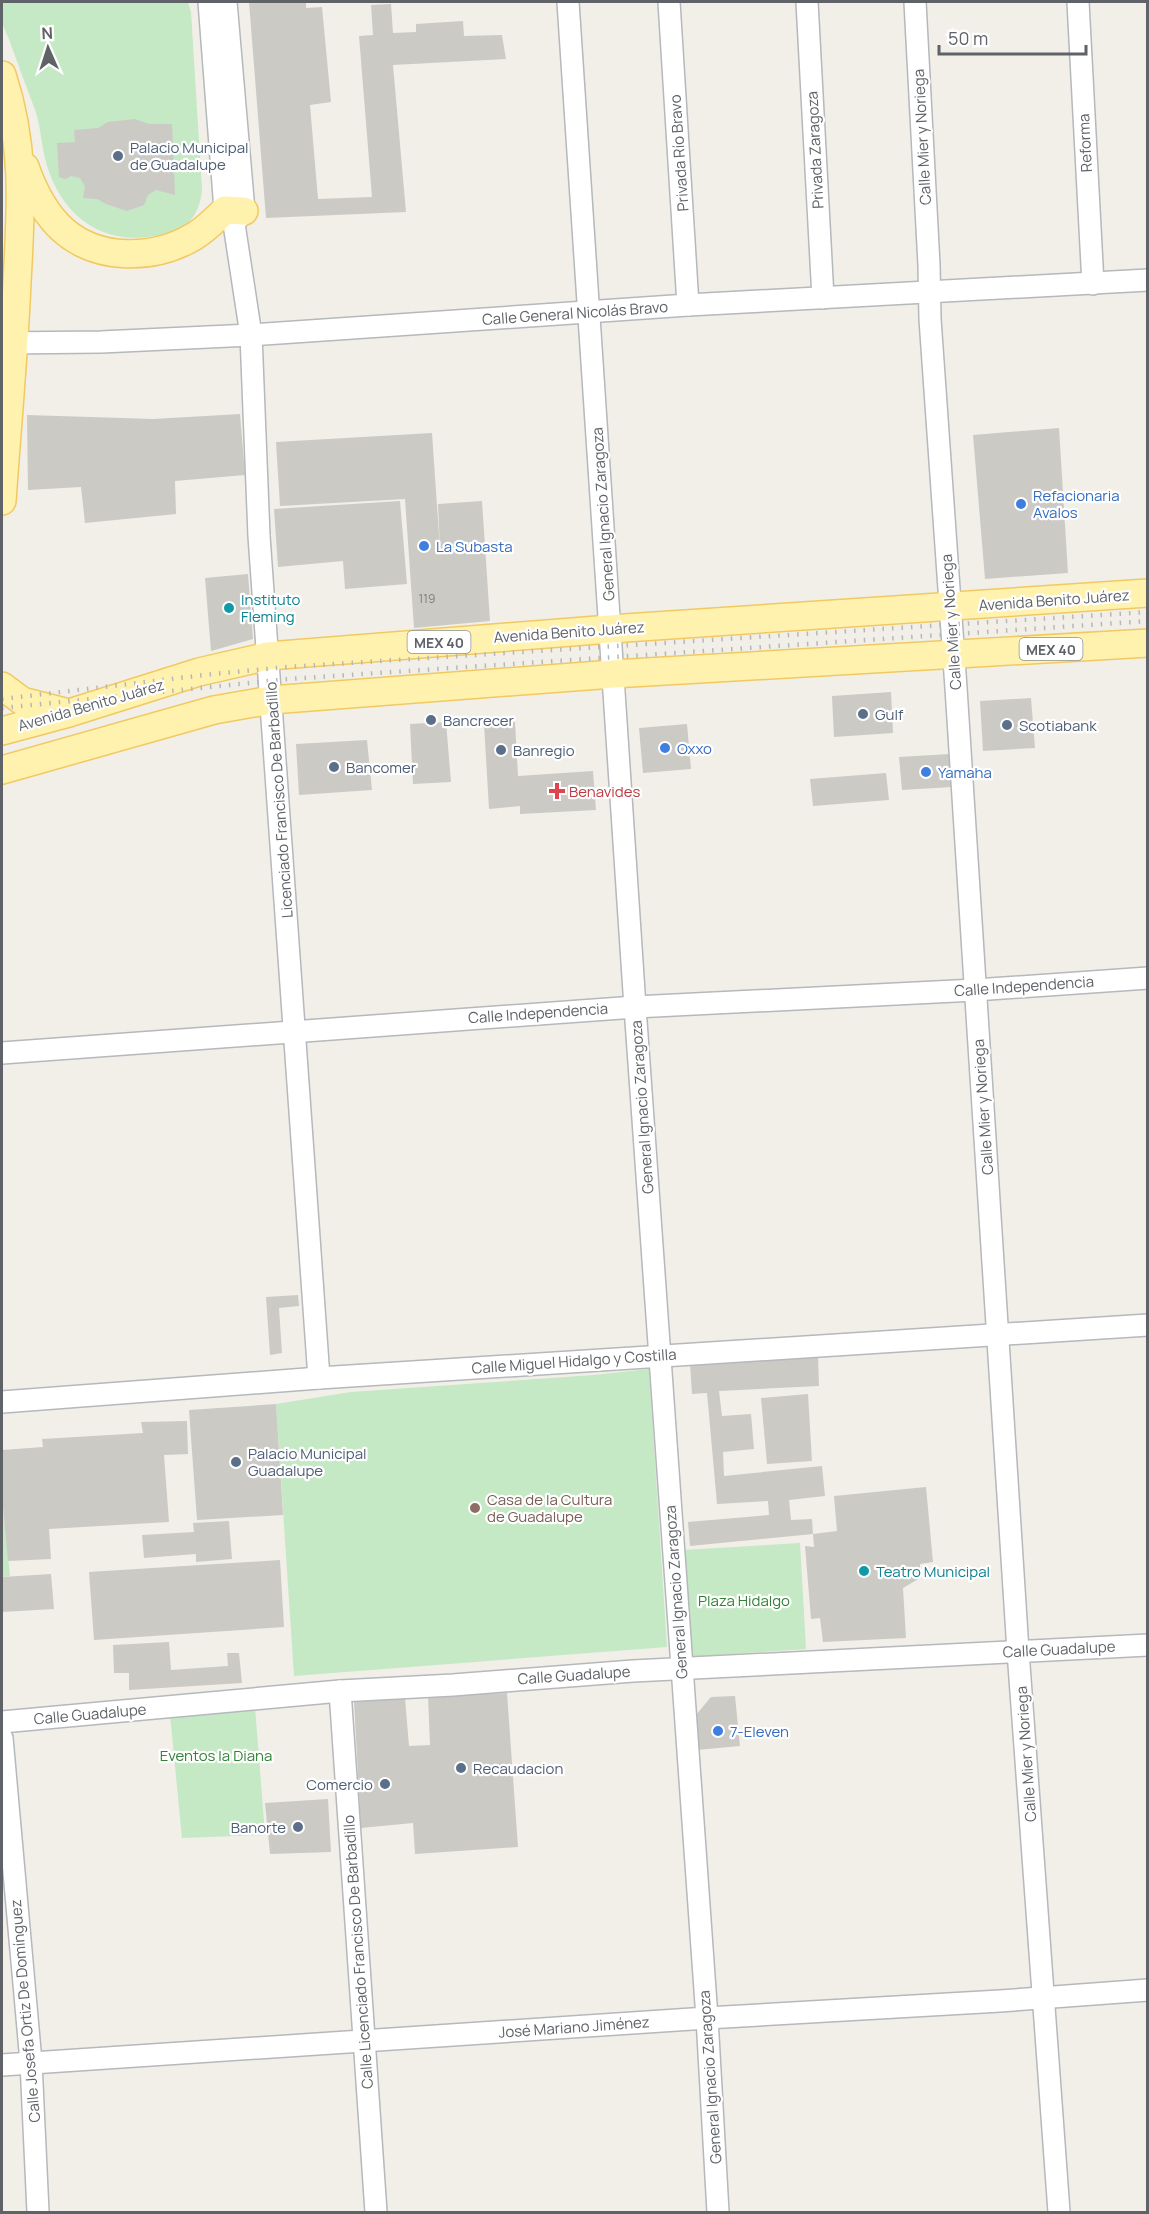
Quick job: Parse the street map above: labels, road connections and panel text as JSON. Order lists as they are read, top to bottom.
{
  "streets": {
    "main road": ["Avenida Benito Juárez", "MEX 40"],
    "street": [
      "Calle Mier y Noriega",
      "Reforma",
      "Privada Zaragoza",
      "Privada Río Bravo",
      "Calle General Nicolás Bravo",
      "General Ignacio Zaragoza",
      "Licenciado Francisco De Barbadillo",
      "Calle Independencia",
      "Calle Miguel Hidalgo y Costilla",
      "Calle Guadalupe",
      "Calle Licenciado Francisco De Barbadillo",
      "Calle Josefa Ortiz De Domínguez",
      "José Mariano Jiménez"
    ]
  },
  "crossings": [
    ["Calle Mier y Noriega", "Calle General Nicolás Bravo"],
    ["Calle Mier y Noriega", "Avenida Benito Juárez"],
    ["Calle Mier y Noriega", "MEX 40"],
    ["Calle Mier y Noriega", "Calle Independencia"],
    ["Calle Mier y Noriega", "Calle Miguel Hidalgo y Costilla"],
    ["Calle Mier y Noriega", "Calle Guadalupe"],
    ["Calle Mier y Noriega", "José Mariano Jiménez"],
    ["Reforma", "Calle General Nicolás Bravo"],
    ["Privada Zaragoza", "Calle General Nicolás Bravo"],
    ["Privada Río Bravo", "Calle General Nicolás Bravo"],
    ["Calle General Nicolás Bravo", "General Ignacio Zaragoza"],
    ["Calle General Nicolás Bravo", "Licenciado Francisco De Barbadillo"],
    ["General Ignacio Zaragoza", "Avenida Benito Juárez"],
    ["General Ignacio Zaragoza", "MEX 40"],
    ["General Ignacio Zaragoza", "Calle Independencia"],
    ["General Ignacio Zaragoza", "Calle Miguel Hidalgo y Costilla"],
    ["General Ignacio Zaragoza", "Calle Guadalupe"],
    ["General Ignacio Zaragoza", "José Mariano Jiménez"],
    ["Avenida Benito Juárez", "Licenciado Francisco De Barbadillo"],
    ["MEX 40", "Licenciado Francisco De Barbadillo"],
    ["Licenciado Francisco De Barbadillo", "Calle Independencia"],
    ["Licenciado Francisco De Barbadillo", "Calle Miguel Hidalgo y Costilla"],
    ["Calle Guadalupe", "Calle Licenciado Francisco De Barbadillo"],
    ["Calle Licenciado Francisco De Barbadillo", "José Mariano Jiménez"],
    ["Calle Josefa Ortiz De Domínguez", "José Mariano Jiménez"]
  ],
  "parks": ["Plaza Hidalgo", "Eventos la Diana"],
  "places": {
    "other": [
      "Palacio Municipal de Guadalupe",
      "Refacionaria Avalos",
      "La Subasta",
      "Instituto Fleming",
      "Gulf",
      "Bancrecer",
      "Scotiabank",
      "Oxxo",
      "Banregio",
      "Bancomer",
      "Yamaha",
      "Palacio Municipal Guadalupe",
      "Casa de la Cultura de Guadalupe",
      "Teatro Municipal",
      "7-Eleven",
      "Recaudacion",
      "Comercio",
      "Banorte"
    ],
    "health": ["Benavides"]
  },
  "house_numbers": ["119"],
  "scale_bar": "50 m",
  "north": "top"
}
